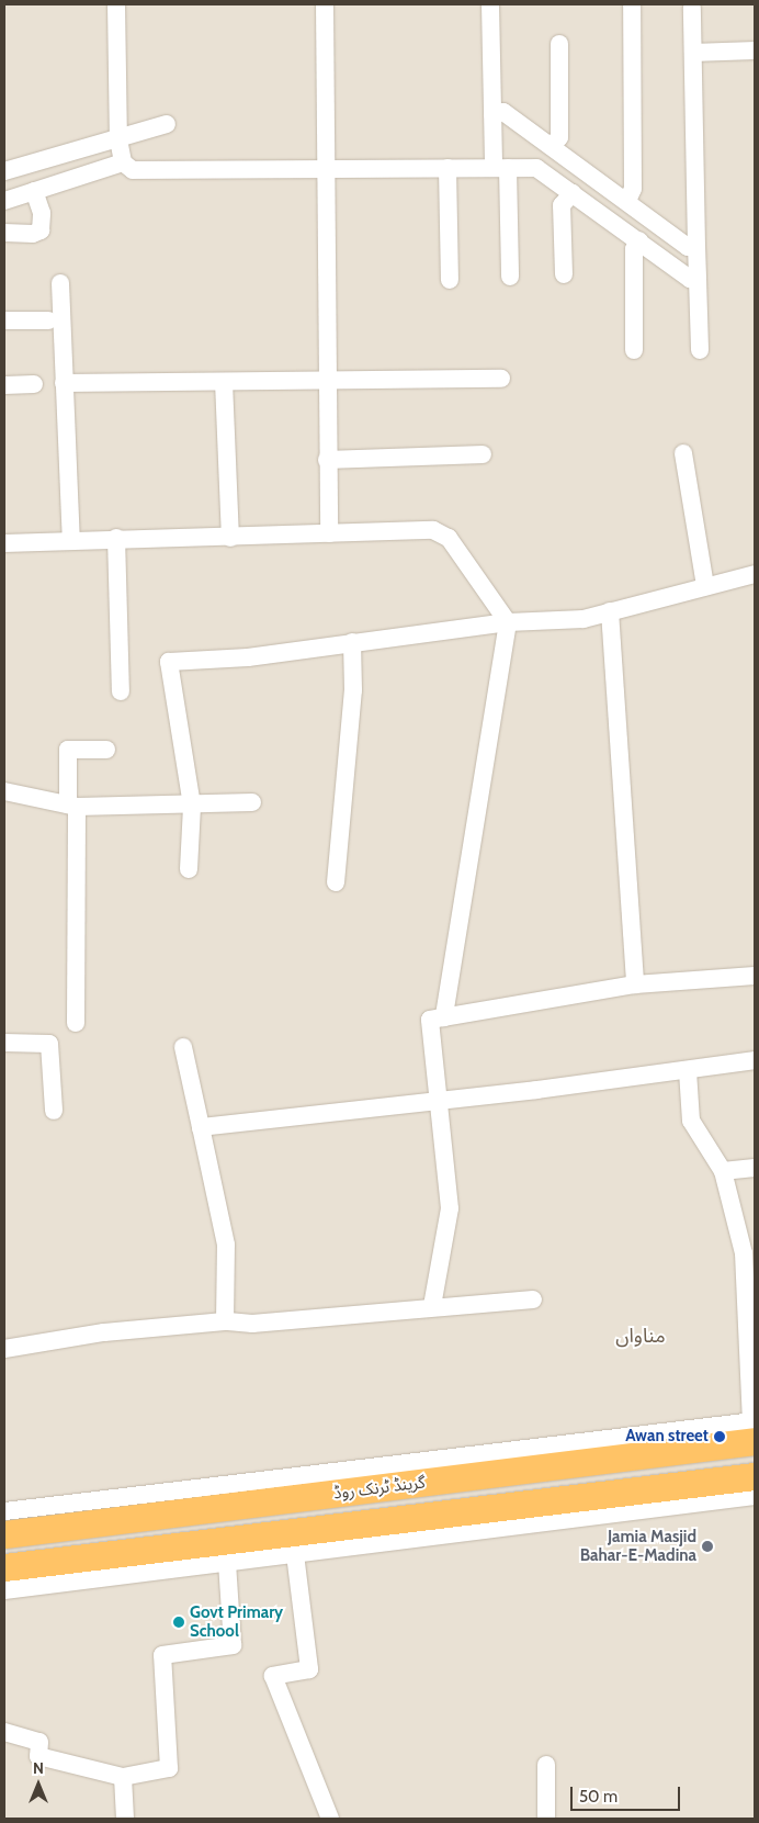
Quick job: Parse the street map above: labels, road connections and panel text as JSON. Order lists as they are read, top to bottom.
{
  "streets": {
    "highway": ["گرینڈ ٹرنک روڈ"]
  },
  "districts": ["مناواں"],
  "places": ["Awan street", "Jamia Masjid Bahar-E-Madina", "Govt Primary School"],
  "scale_bar": "50 m",
  "north": "top"
}
